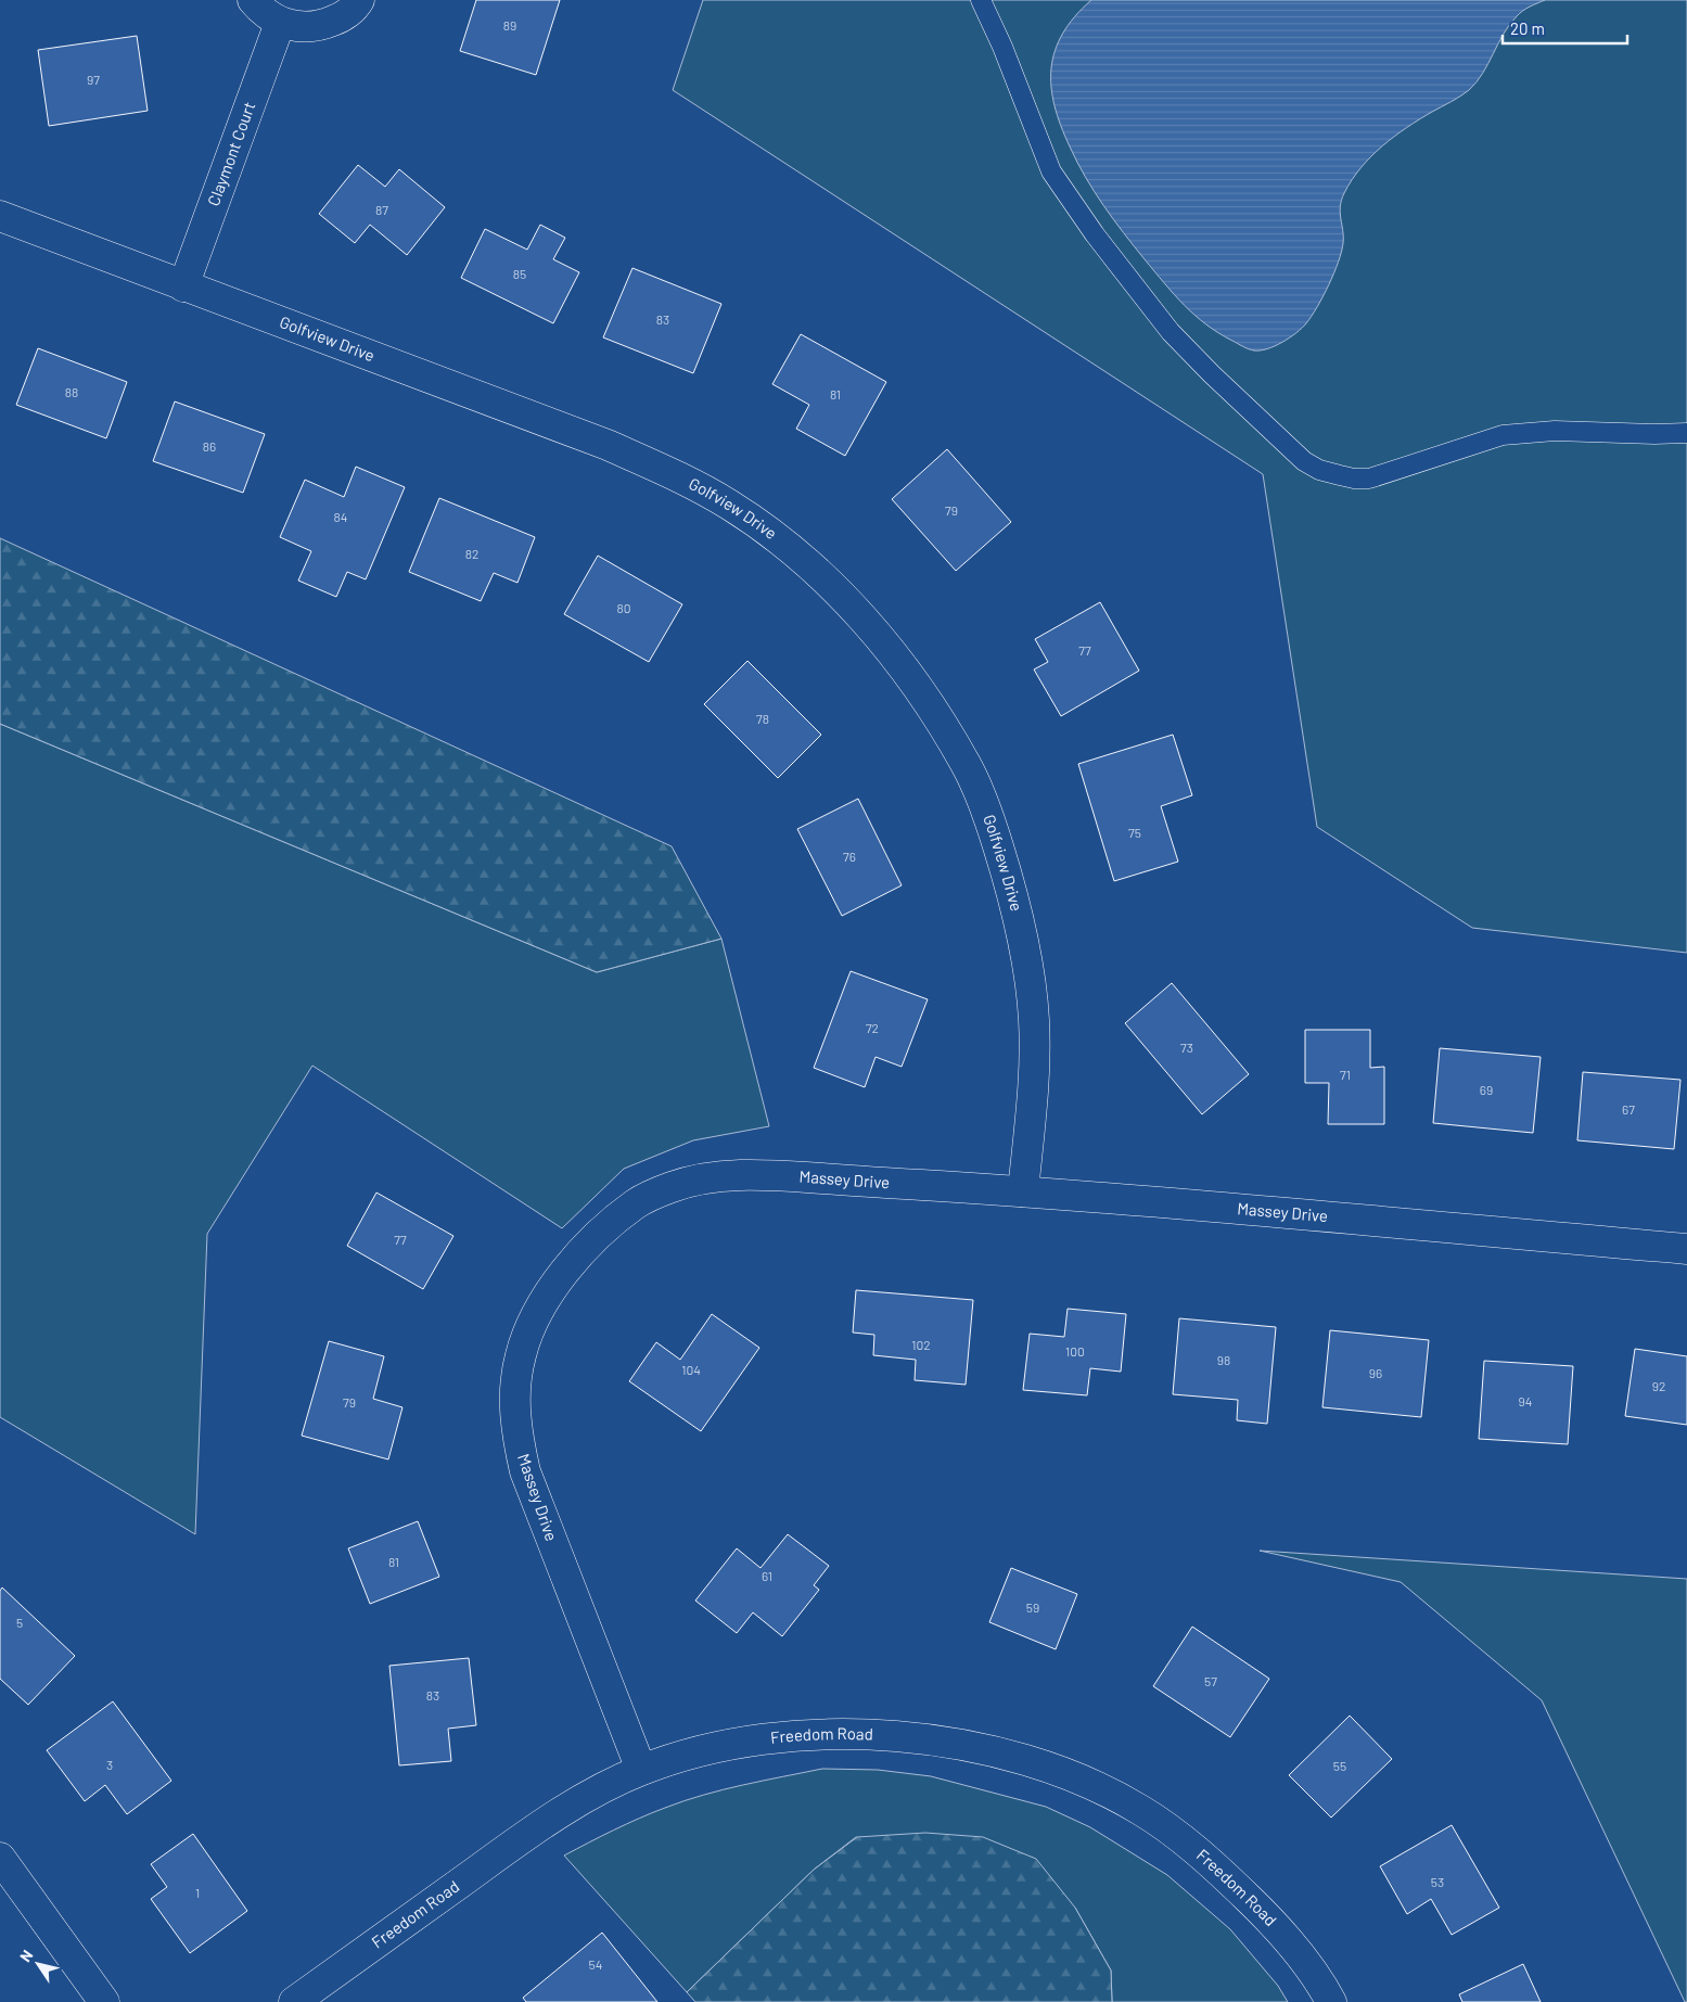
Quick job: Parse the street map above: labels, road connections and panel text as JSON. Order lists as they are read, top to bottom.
{
  "streets": {
    "street": [
      "Claymont Court",
      "Golfview Drive",
      "Massey Drive",
      "Freedom Road"
    ]
  },
  "crossings": [
    ["Claymont Court", "Golfview Drive"],
    ["Golfview Drive", "Massey Drive"],
    ["Massey Drive", "Freedom Road"]
  ],
  "house_numbers": [
    "89",
    "97",
    "87",
    "85",
    "83",
    "88",
    "81",
    "86",
    "79",
    "84",
    "82",
    "80",
    "77",
    "78",
    "75",
    "76",
    "72",
    "73",
    "71",
    "69",
    "67",
    "77",
    "102",
    "100",
    "98",
    "104",
    "96",
    "92",
    "94",
    "79",
    "81",
    "61",
    "59",
    "5",
    "57",
    "83",
    "3",
    "55",
    "53",
    "1",
    "54"
  ],
  "scale_bar": "20 m",
  "north": "top left"
}
